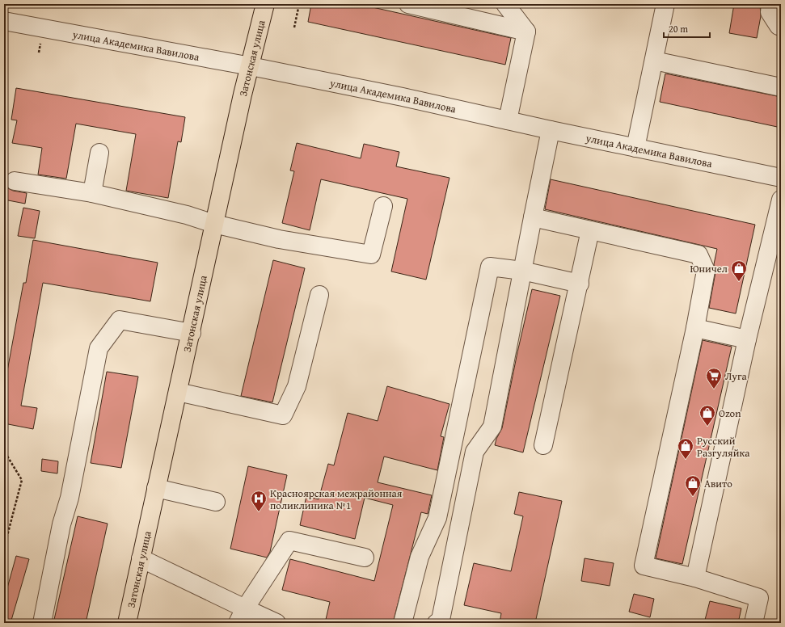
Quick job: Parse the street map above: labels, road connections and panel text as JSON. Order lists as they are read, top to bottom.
{
  "streets": {
    "main road": ["Затонская улица"],
    "street": ["улица Академика Вавилова"]
  },
  "crossings": [
    ["улица Академика Вавилова", "Затонская улица"]
  ],
  "places": {
    "shop": [
      "Юничел",
      "Ozon",
      "Русский Разгуляйка",
      "Авито"
    ],
    "supermarket": ["Луга"],
    "hospital": ["Красноярская межрайонная поликлиника №1"]
  },
  "scale_bar": "20 m"
}
